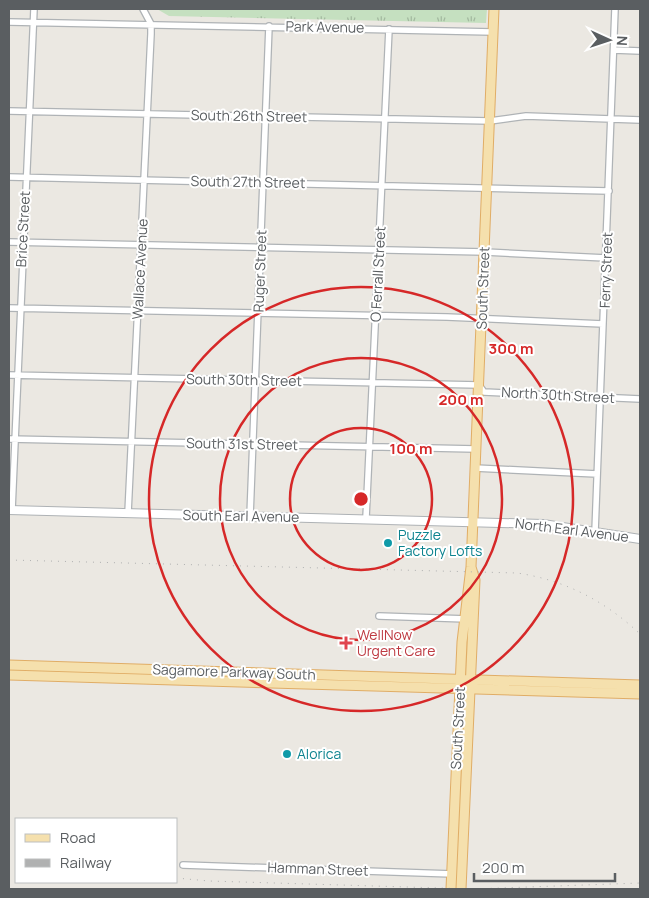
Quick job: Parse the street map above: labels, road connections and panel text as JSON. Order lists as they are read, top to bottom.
{
  "streets": {
    "main road": ["South Street", "Sagamore Parkway South"],
    "street": [
      "Park Avenue",
      "South 26th Street",
      "South 27th Street",
      "Brice Street",
      "Wallace Avenue",
      "Ferry Street",
      "Ruger Street",
      "O Ferrall Street",
      "South 30th Street",
      "North 30th Street",
      "South 31st Street",
      "South Earl Avenue",
      "North Earl Avenue",
      "Hamman Street"
    ]
  },
  "crossings": [
    ["Park Avenue", "Brice Street"],
    ["Park Avenue", "Wallace Avenue"],
    ["Park Avenue", "Ruger Street"],
    ["Park Avenue", "O Ferrall Street"],
    ["Park Avenue", "South Street"],
    ["South 26th Street", "Brice Street"],
    ["South 26th Street", "Wallace Avenue"],
    ["South 26th Street", "Ferry Street"],
    ["South 26th Street", "Ruger Street"],
    ["South 26th Street", "O Ferrall Street"],
    ["South 26th Street", "South Street"],
    ["South 27th Street", "Brice Street"],
    ["South 27th Street", "Wallace Avenue"],
    ["South 27th Street", "Ferry Street"],
    ["South 27th Street", "Ruger Street"],
    ["South 27th Street", "O Ferrall Street"],
    ["South 27th Street", "South Street"],
    ["Brice Street", "South 30th Street"],
    ["Brice Street", "South 31st Street"],
    ["Brice Street", "South Earl Avenue"],
    ["Wallace Avenue", "South 30th Street"],
    ["Wallace Avenue", "South 31st Street"],
    ["Wallace Avenue", "South Earl Avenue"],
    ["Ferry Street", "North 30th Street"],
    ["Ferry Street", "North Earl Avenue"],
    ["Ruger Street", "South 30th Street"],
    ["Ruger Street", "South 31st Street"],
    ["Ruger Street", "South Earl Avenue"],
    ["O Ferrall Street", "South 30th Street"],
    ["O Ferrall Street", "South 31st Street"],
    ["O Ferrall Street", "South Earl Avenue"],
    ["South Street", "South 30th Street"],
    ["South Street", "North 30th Street"],
    ["South Street", "South 31st Street"],
    ["South Street", "South Earl Avenue"],
    ["South Street", "North Earl Avenue"],
    ["South Street", "Sagamore Parkway South"],
    ["South Street", "Hamman Street"],
    ["South 30th Street", "North 30th Street"],
    ["South Earl Avenue", "North Earl Avenue"]
  ],
  "places": {
    "other": ["Puzzle Factory Lofts", "Alorica"],
    "health": ["WellNow Urgent Care"]
  },
  "legend": ["Road", "Railway"],
  "scale_bar": "200 m",
  "north": "right",
  "rings": ["300 m", "200 m", "100 m"]
}
